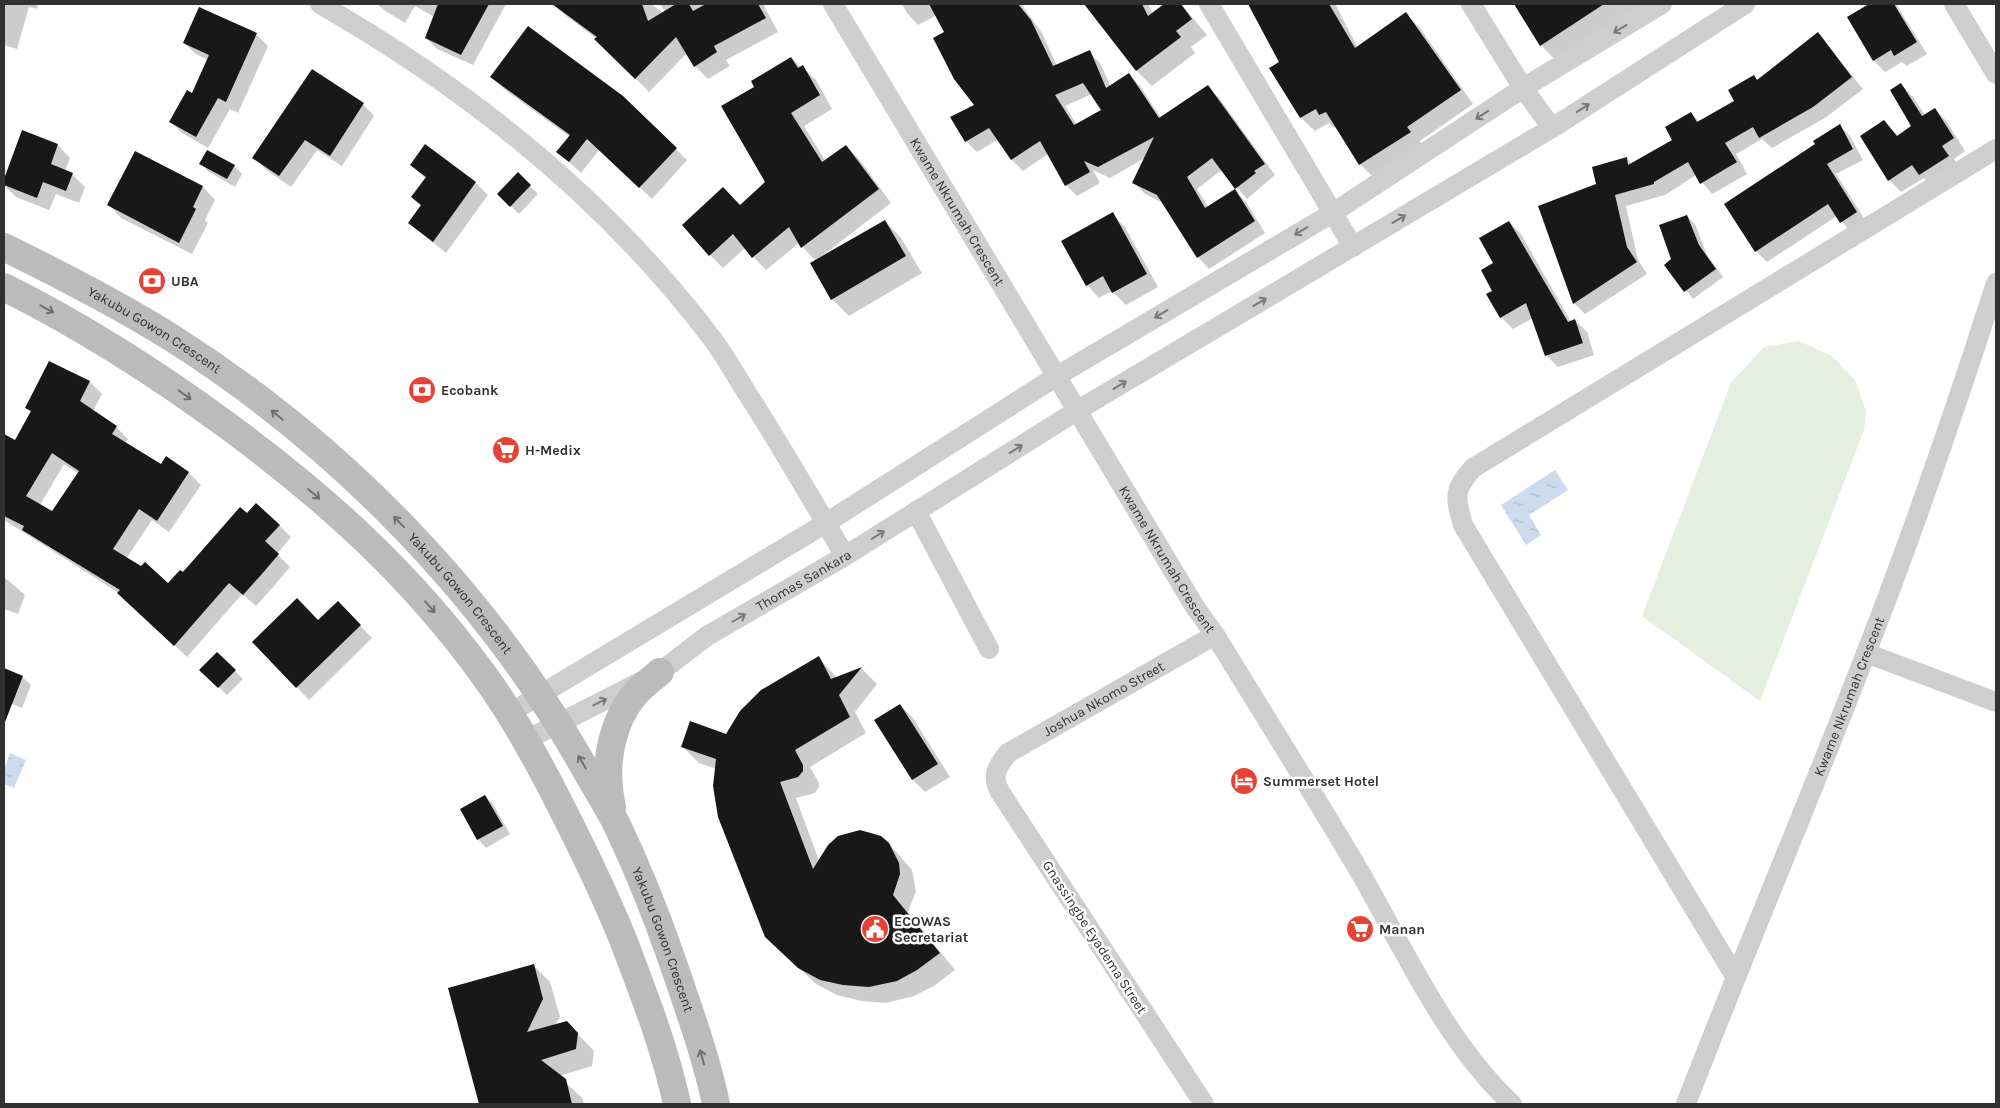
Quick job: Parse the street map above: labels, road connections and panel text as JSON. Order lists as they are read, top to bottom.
{
  "streets": {
    "main road": ["Yakubu Gowon Crescent"],
    "street": [
      "Kwame Nkrumah Crescent",
      "Thomas Sankara",
      "Joshua Nkomo Street",
      "Gnassingbe Eyadema Street"
    ]
  },
  "crossings": [
    ["Kwame Nkrumah Crescent", "Thomas Sankara"],
    ["Kwame Nkrumah Crescent", "Joshua Nkomo Street"],
    ["Yakubu Gowon Crescent", "Thomas Sankara"],
    ["Joshua Nkomo Street", "Gnassingbe Eyadema Street"]
  ],
  "places": {
    "bank": ["UBA", "Ecobank"],
    "supermarket": ["H-Medix", "Manan"],
    "hotel": ["Summerset Hotel"],
    "public building": ["ECOWAS Secretariat"]
  }
}
